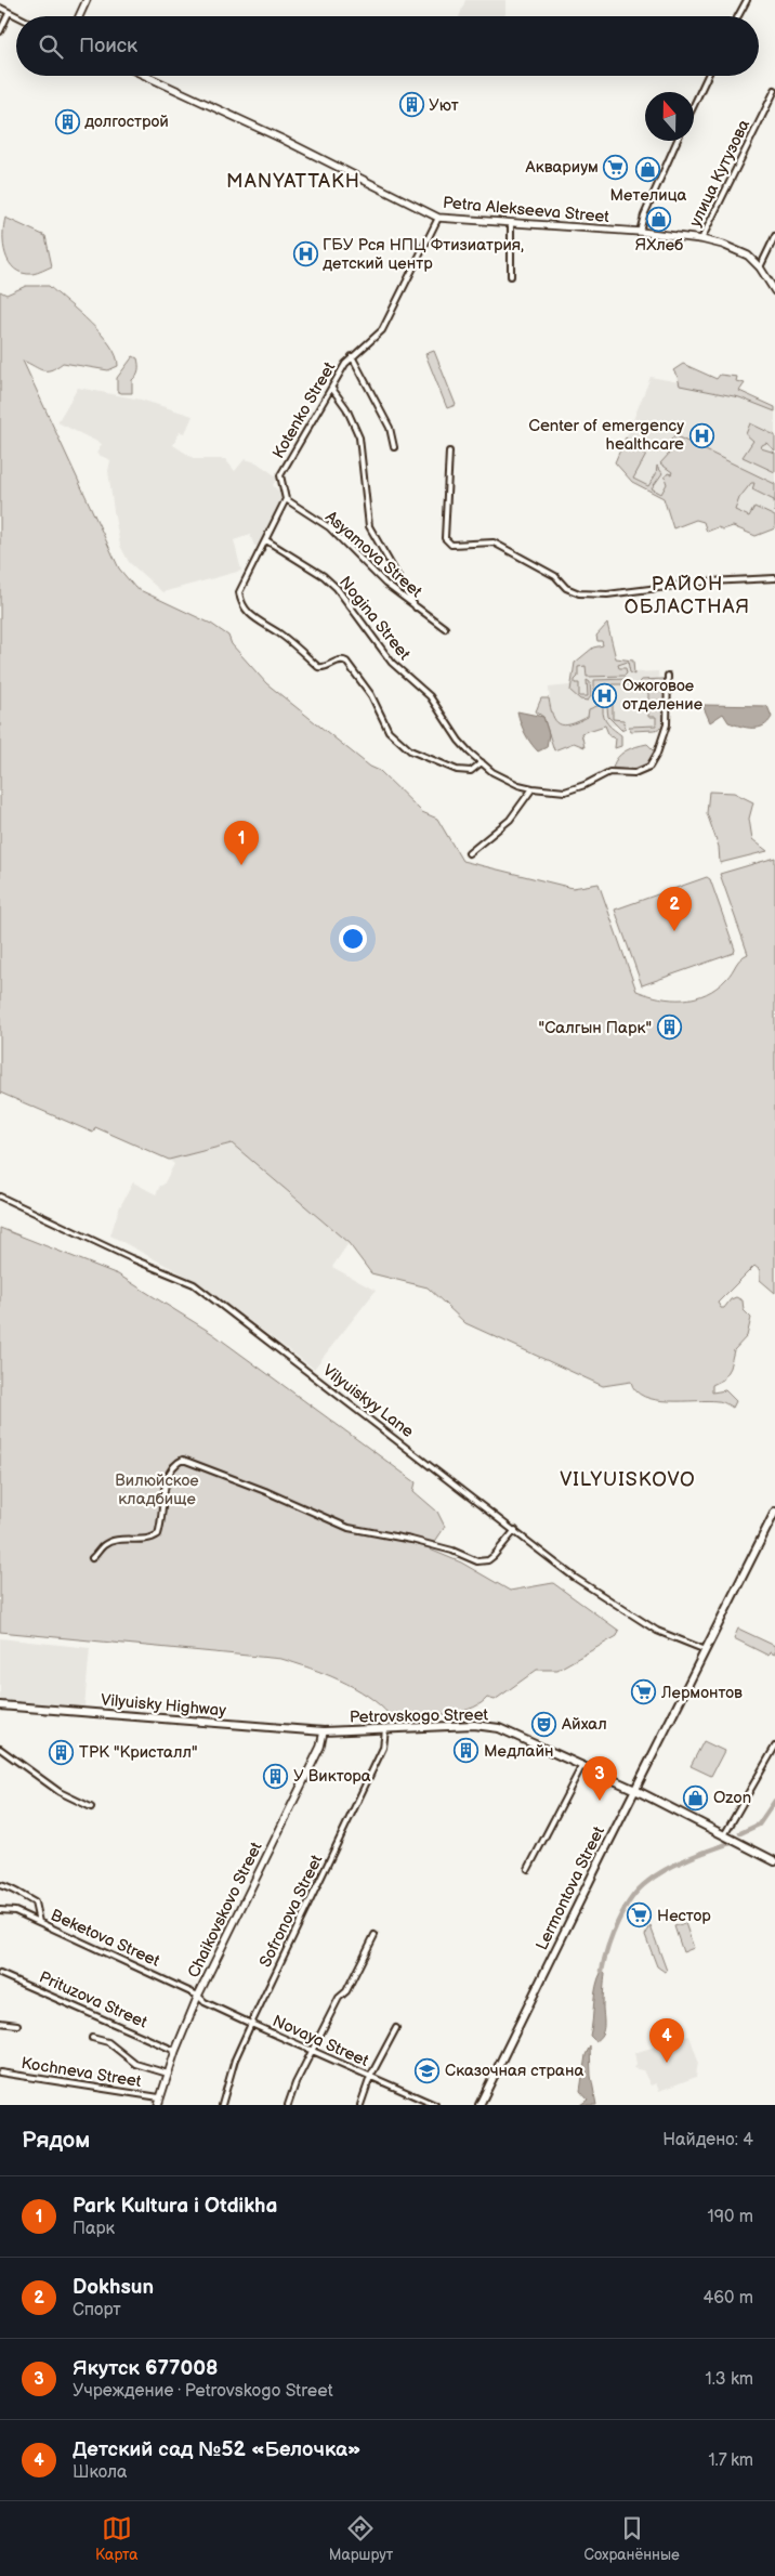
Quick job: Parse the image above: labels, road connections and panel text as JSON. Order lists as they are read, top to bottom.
{
  "streets": {
    "main road": ["Vilyuisky Highway", "Petrovskogo Street", "Lermontova Street"],
    "street": [
      "улица Кутузова",
      "Petra Alekseeva Street",
      "Kotenko Street",
      "Asyamova Street",
      "Nogina Street",
      "Vilyuiskyy Lane",
      "Chaikovskovo Street",
      "Sofronova Street",
      "Beketova Street",
      "Prituzova Street",
      "Novaya Street",
      "Kochneva Street"
    ]
  },
  "crossings": [
    ["улица Кутузова", "Petra Alekseeva Street"],
    ["Petra Alekseeva Street", "Kotenko Street"],
    ["Kotenko Street", "Asyamova Street"],
    ["Vilyuiskyy Lane", "Lermontova Street"],
    ["Vilyuisky Highway", "Petrovskogo Street"],
    ["Vilyuisky Highway", "Chaikovskovo Street"],
    ["Petrovskogo Street", "Lermontova Street"],
    ["Petrovskogo Street", "Chaikovskovo Street"],
    ["Petrovskogo Street", "Sofronova Street"],
    ["Chaikovskovo Street", "Beketova Street"],
    ["Chaikovskovo Street", "Prituzova Street"],
    ["Chaikovskovo Street", "Novaya Street"],
    ["Chaikovskovo Street", "Kochneva Street"],
    ["Sofronova Street", "Novaya Street"],
    ["Beketova Street", "Novaya Street"]
  ],
  "districts": ["MANYATTAKH", "РАЙОН ОБЛАСТНАЯ", "VILYUISKOVO"],
  "parks": ["Вилюйское кладбище"],
  "places": {
    "building": [
      "Уют",
      "долгострой",
      "\"Салгын Парк\"",
      "Медлайн",
      "ТРК \"Кристалл\"",
      "У Виктора"
    ],
    "supermarket": ["Аквариум", "Лермонтов", "Нестор"],
    "shop": ["Метелица", "ЯХлеб", "Ozon"],
    "hospital": ["ГБУ Рся НПЦ Фтизиатрия, детский центр", "Center of emergency healthcare", "Ожоговое отделение"],
    "theatre": ["Айхал"],
    "school or university": ["Сказочная страна"]
  },
  "north": "top",
  "page": {
    "search": "Поиск",
    "pins": [
      "1",
      "2",
      "3",
      "4"
    ],
    "heading": ["Рядом", "Найдено: 4"],
    "list": [
      {
        "mark": "1",
        "name": "Park Kultura i Otdikha",
        "note": "Парк",
        "value": "190 m"
      },
      {
        "mark": "2",
        "name": "Dokhsun",
        "note": "Спорт",
        "value": "460 m"
      },
      {
        "mark": "3",
        "name": "Якутск 677008",
        "note": "Учреждение · Petrovskogo Street",
        "value": "1.3 km"
      },
      {
        "mark": "4",
        "name": "Детский сад №52 «Белочка»",
        "note": "Школа",
        "value": "1.7 km"
      }
    ],
    "nav": ["Карта", "Маршрут", "Сохранённые"]
  }
}
